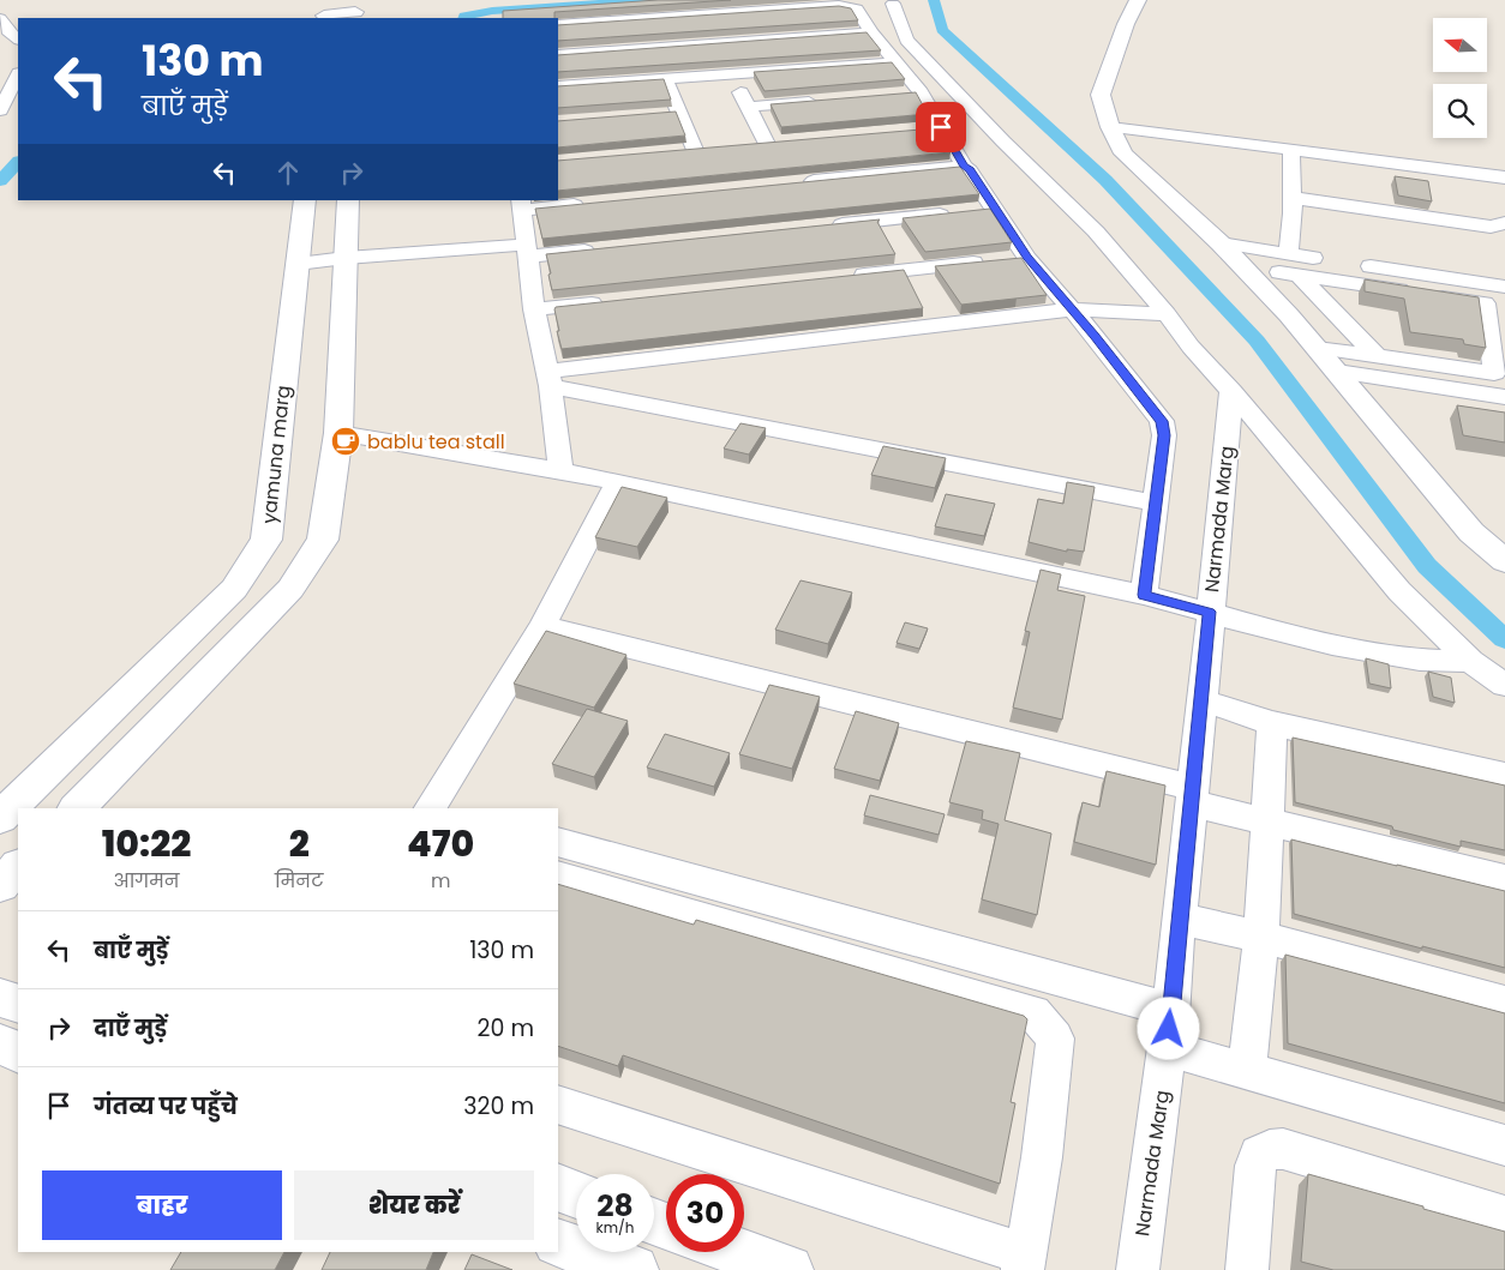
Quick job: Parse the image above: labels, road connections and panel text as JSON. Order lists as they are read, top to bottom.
{
  "streets": {
    "street": ["yamuna marg", "Narmada Marg"]
  },
  "places": {
    "cafe": ["bablu tea stall"]
  },
  "north": "left",
  "page": {
    "turn": ["130 m", "बाएँ मुड़ें"],
    "eta": [
      "10:22",
      "आगमन",
      "2",
      "मिनट",
      "470",
      "m"
    ],
    "list": [
      {
        "name": "बाएँ मुड़ें",
        "value": "130 m"
      },
      {
        "name": "दाएँ मुड़ें",
        "value": "20 m"
      },
      {
        "name": "गंतव्य पर पहुँचे",
        "value": "320 m"
      }
    ],
    "buttons": ["बाहर", "शेयर करें"],
    "speed": "28 km/h",
    "limit": "30"
  }
}
